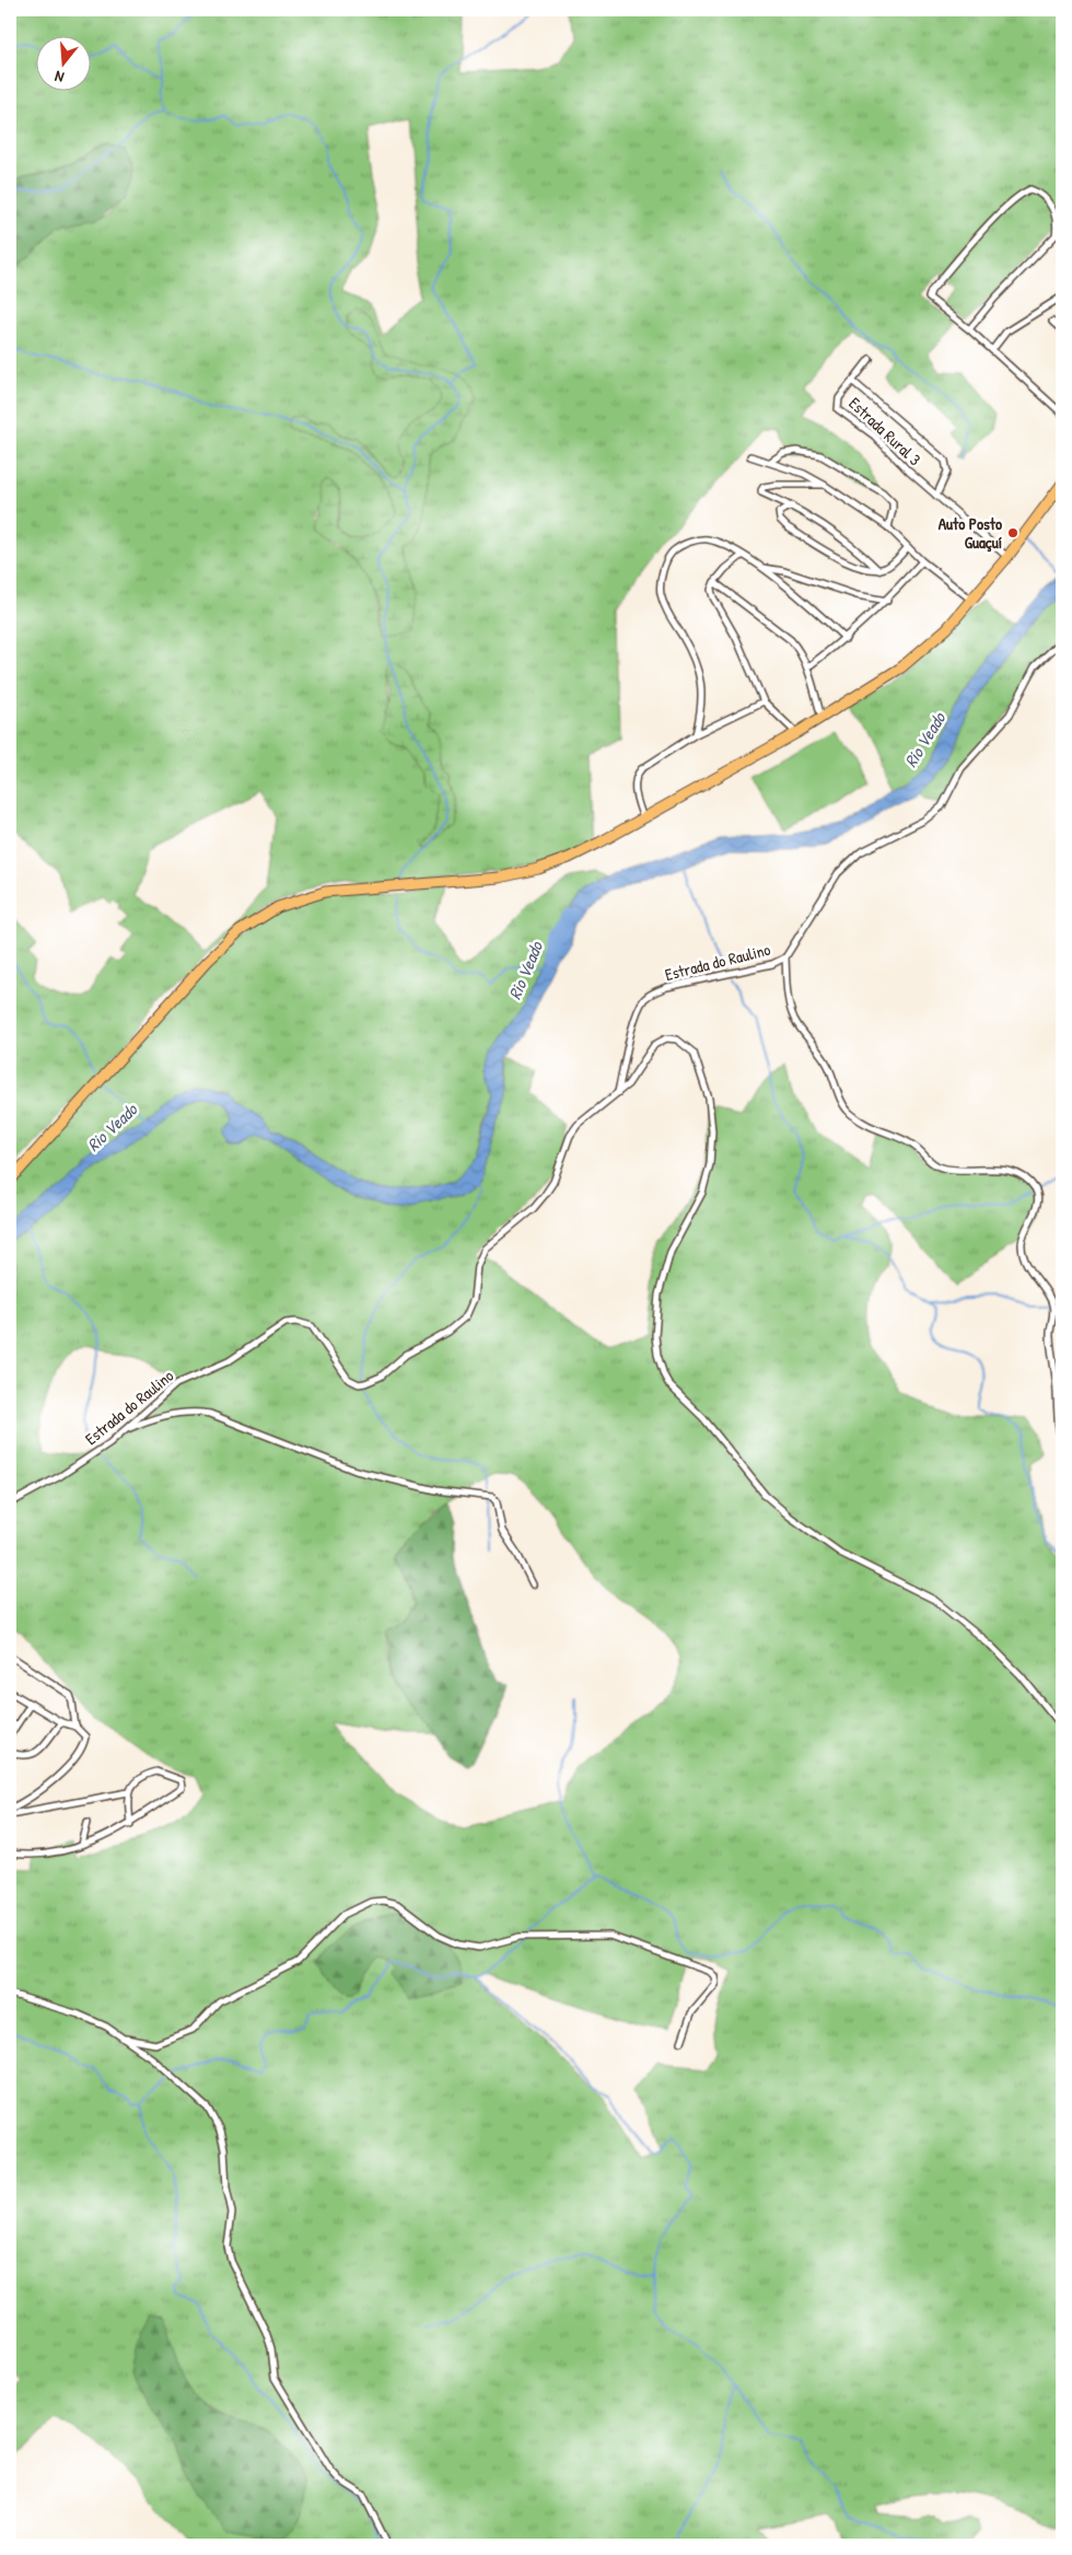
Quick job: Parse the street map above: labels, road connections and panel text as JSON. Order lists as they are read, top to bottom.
{
  "streets": {
    "street": ["Estrada Rural 3", "Estrada do Raulino"]
  },
  "water": ["Rio Veado"],
  "places": ["Auto Posto Guaçuí"],
  "north": "bottom"
}
